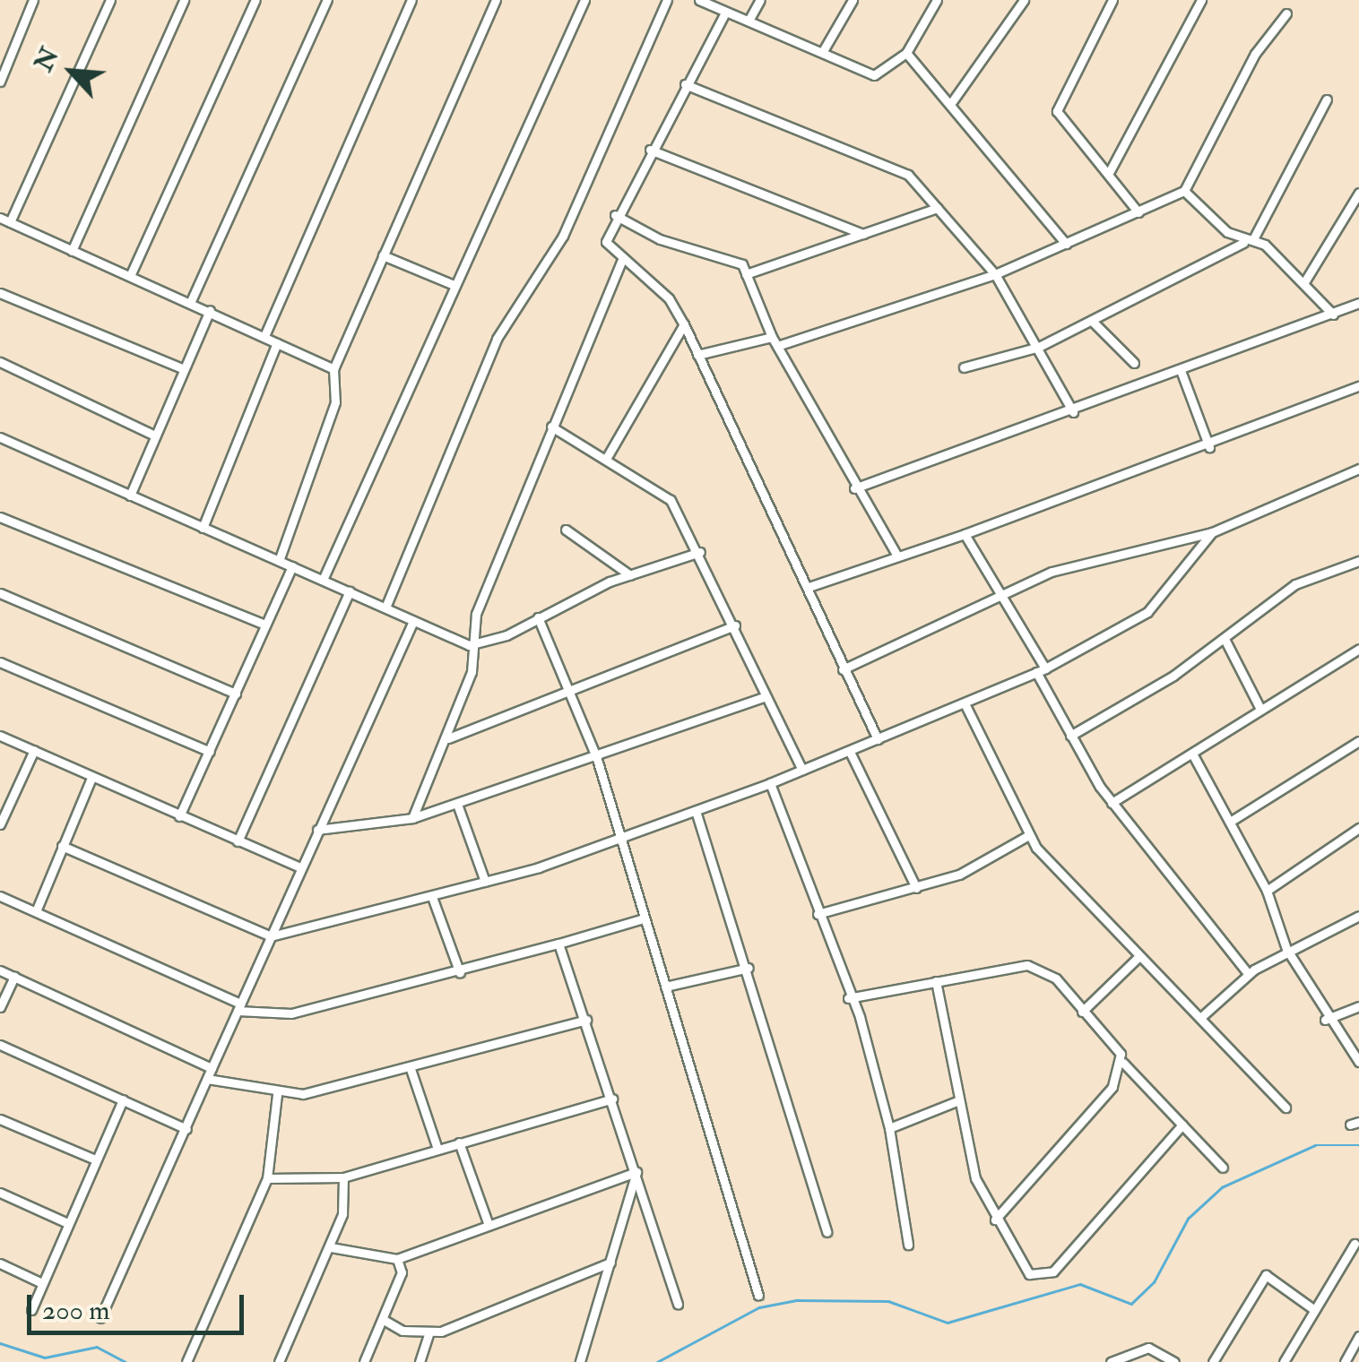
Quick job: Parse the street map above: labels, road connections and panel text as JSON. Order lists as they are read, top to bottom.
{
  "scale_bar": "200 m",
  "north": "top left"
}
